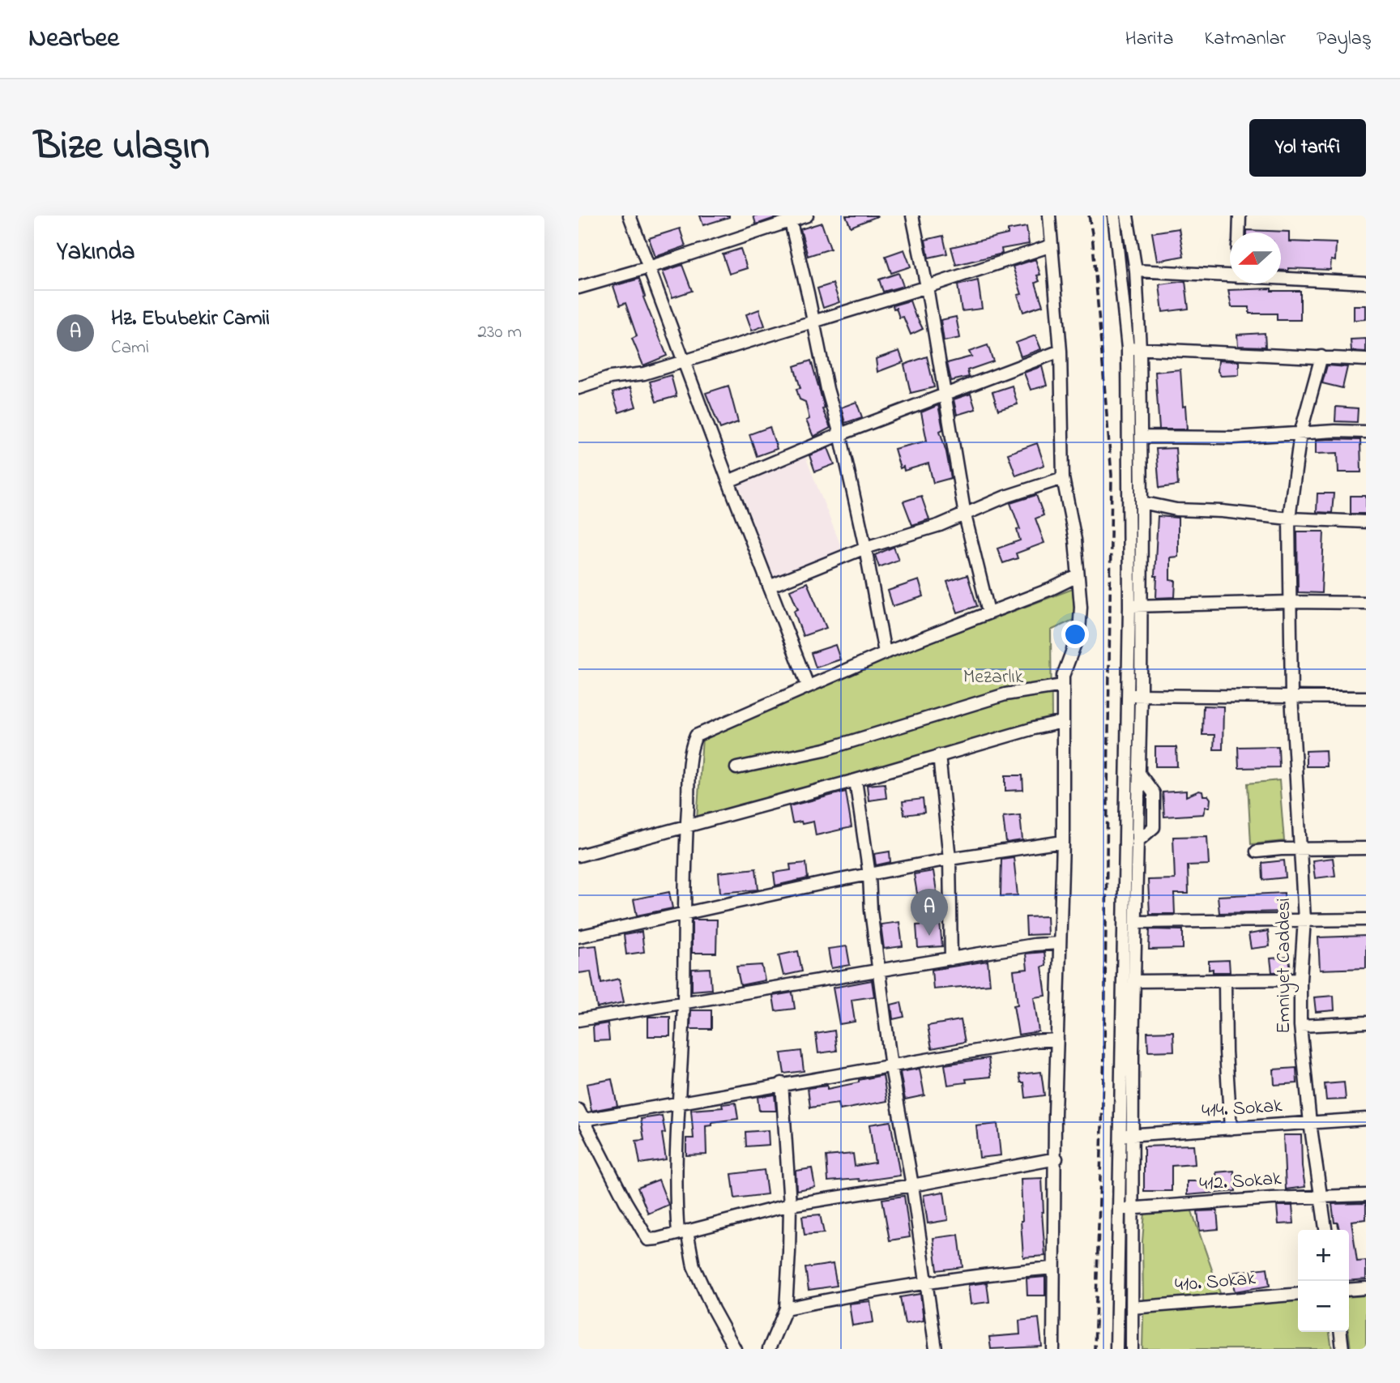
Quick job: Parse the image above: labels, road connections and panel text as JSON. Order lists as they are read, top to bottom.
{
  "streets": {
    "street": [
      "Emniyet Caddesi",
      "414. Sokak",
      "412. Sokak",
      "410. Sokak"
    ]
  },
  "crossings": [
    ["Emniyet Caddesi", "414. Sokak"],
    ["Emniyet Caddesi", "412. Sokak"]
  ],
  "parks": ["Mezarlık"],
  "north": "left",
  "page": {
    "header": "Nearbee",
    "nav": ["Harita", "Katmanlar", "Paylaş"],
    "title": "Bize ulaşın",
    "buttons": "Yol tarifi",
    "heading": "Yakında",
    "list": [
      {
        "mark": "A",
        "name": "Hz. Ebubekir Camii",
        "note": "Cami",
        "value": "230 m"
      }
    ],
    "pins": "A",
    "map_buttons": ["+", "−"]
  }
}
